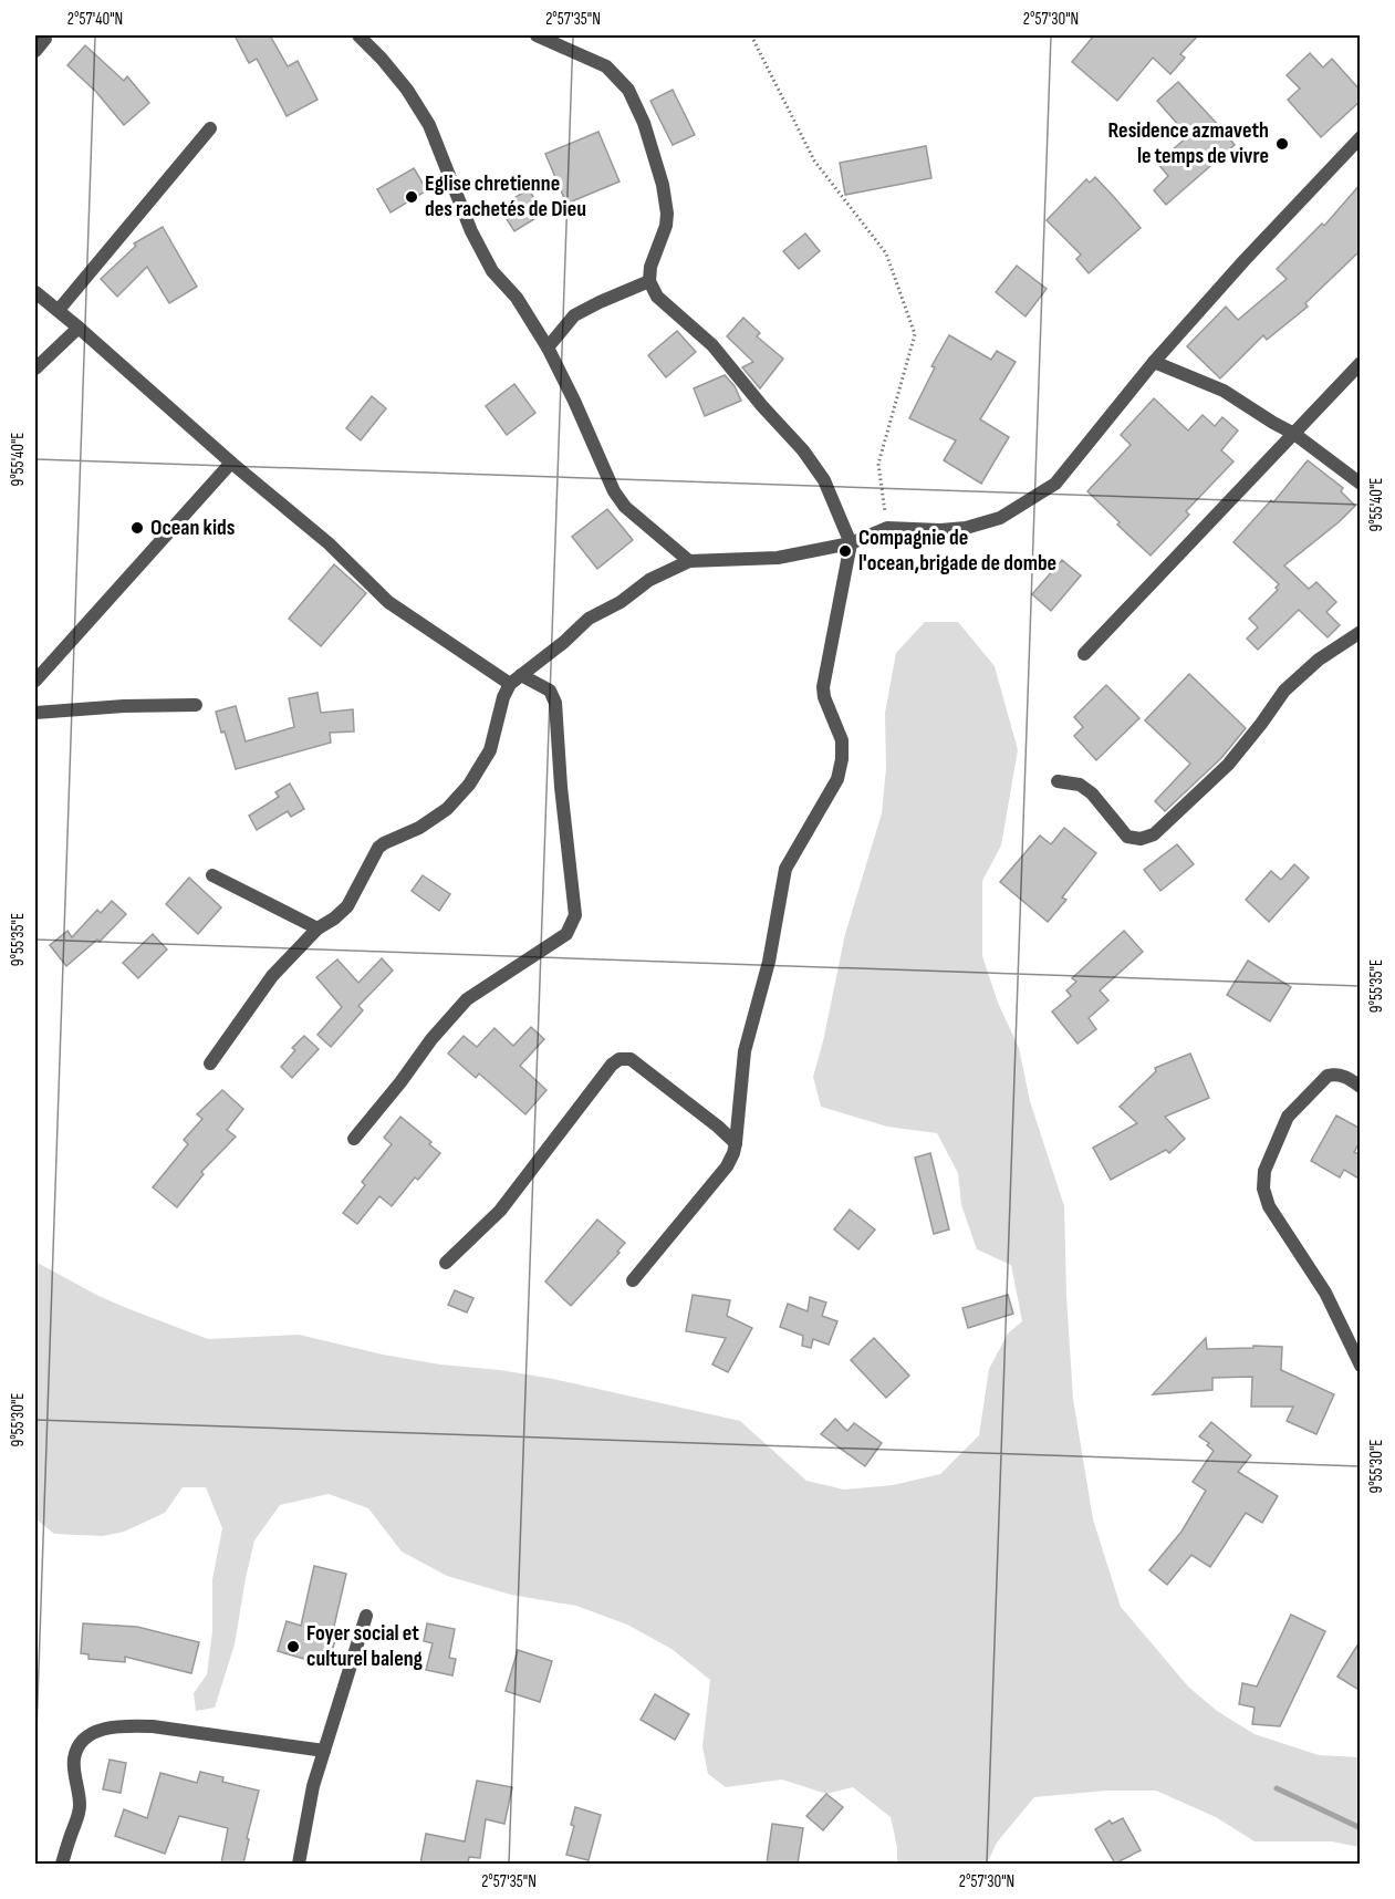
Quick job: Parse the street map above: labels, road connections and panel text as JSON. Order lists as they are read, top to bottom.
{
  "places": [
    "Residence azmaveth le temps de vivre",
    "Eglise chretienne des rachetés de Dieu",
    "Ocean kids",
    "Compagnie de l'ocean,brigade de dombe",
    "Foyer social et culturel baleng"
  ],
  "coordinates": [
    "2°57'40\"N",
    "2°57'35\"N",
    "2°57'30\"N",
    "9°55'40\"E",
    "9°55'35\"E",
    "9°55'30\"E"
  ]
}
